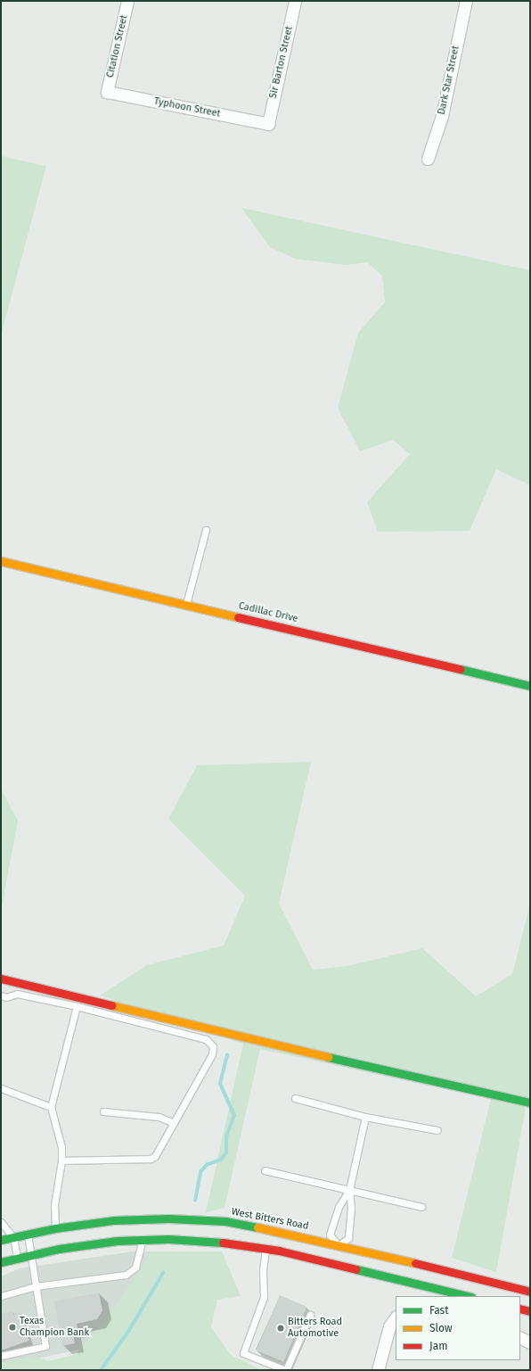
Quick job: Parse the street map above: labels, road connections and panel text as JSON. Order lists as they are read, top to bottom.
{
  "streets": {
    "street": [
      "Citation Street",
      "Sir Barton Street",
      "Dark Star Street",
      "Typhoon Street",
      "Cadillac Drive",
      "West Bitters Road"
    ]
  },
  "crossings": [
    ["Citation Street", "Typhoon Street"],
    ["Sir Barton Street", "Typhoon Street"]
  ],
  "places": ["Texas Champion Bank", "Bitters Road Automotive"],
  "legend": ["Fast", "Slow", "Jam"]
}
